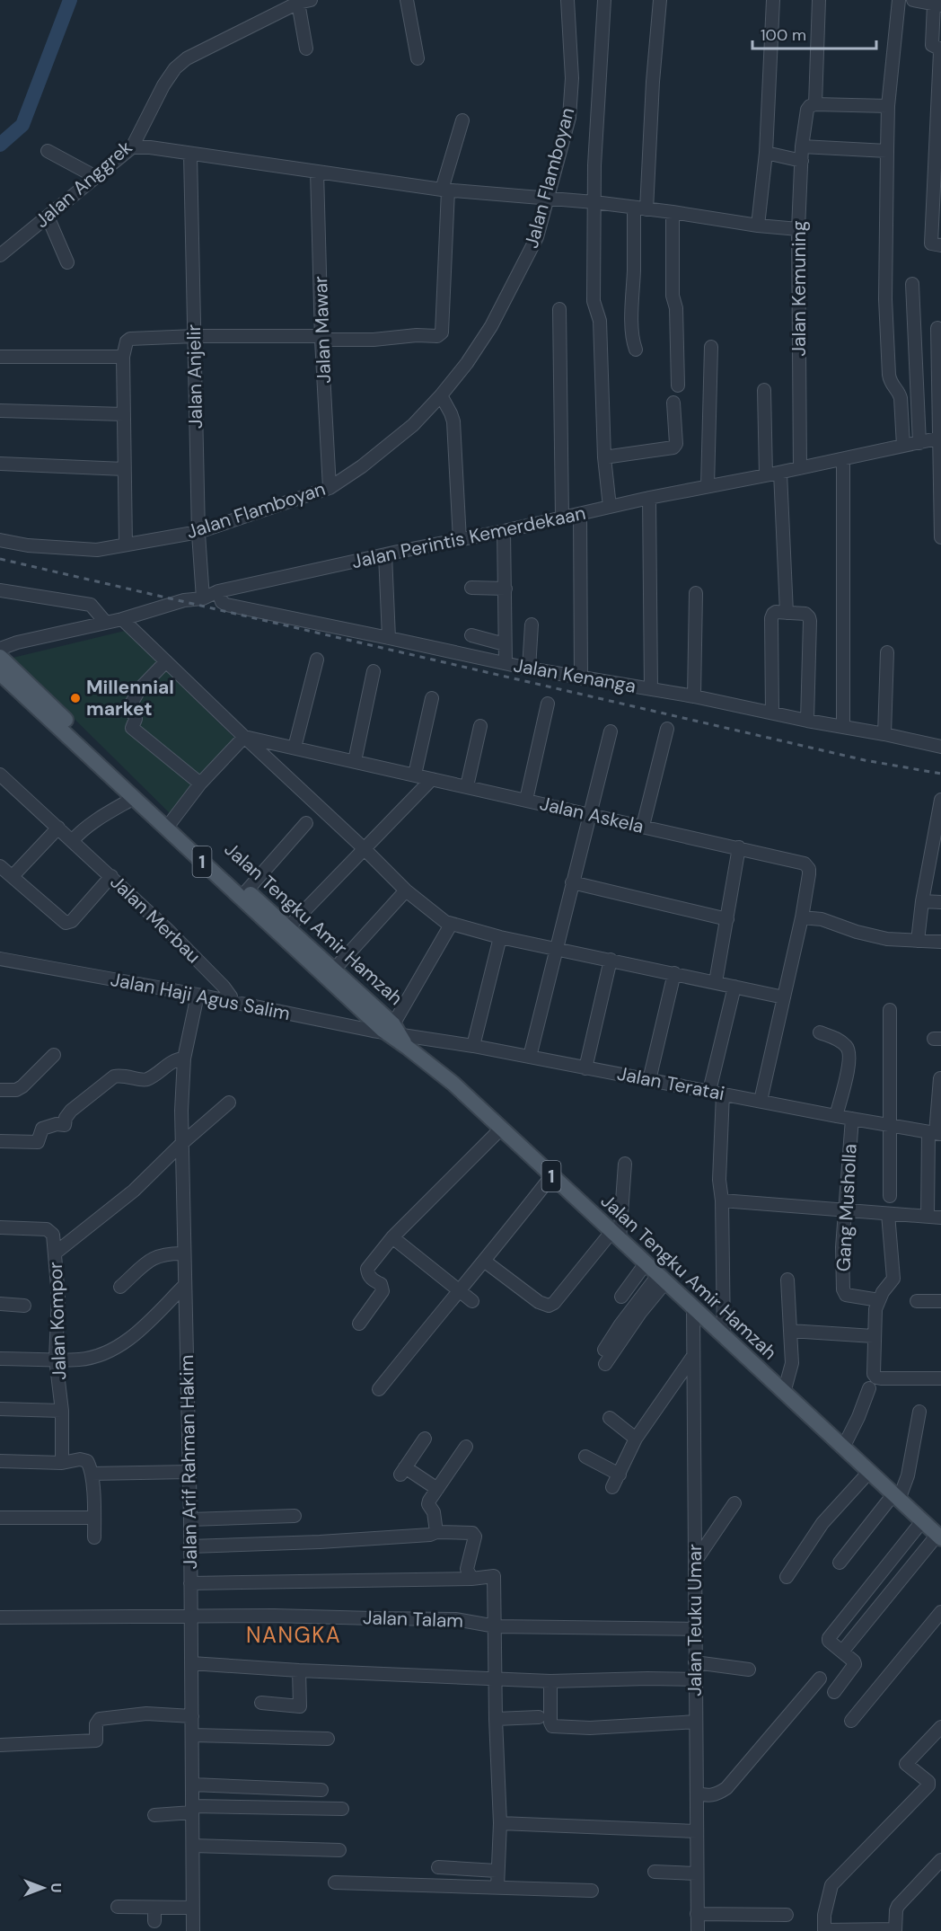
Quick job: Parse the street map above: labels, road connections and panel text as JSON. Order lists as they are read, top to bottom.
{
  "streets": {
    "main road": ["1", "Jalan Tengku Amir Hamzah"],
    "street": [
      "Jalan Flamboyan",
      "Jalan Anggrek",
      "Jalan Kemuning",
      "Jalan Mawar",
      "Jalan Anjelir",
      "Jalan Perintis Kemerdekaan",
      "Jalan Kenanga",
      "Jalan Askela",
      "Jalan Merbau",
      "Jalan Haji Agus Salim",
      "Jalan Teratai",
      "Gang Musholla",
      "Jalan Kompor",
      "Jalan Arif Rahman Hakim",
      "Jalan Talam",
      "Jalan Teuku Umar"
    ]
  },
  "crossings": [
    ["Jalan Flamboyan", "Jalan Mawar"],
    ["Jalan Flamboyan", "Jalan Anjelir"],
    ["Jalan Kemuning", "Jalan Perintis Kemerdekaan"],
    ["Jalan Anjelir", "Jalan Perintis Kemerdekaan"],
    ["Jalan Perintis Kemerdekaan", "Jalan Kenanga"],
    ["Jalan Askela", "Jalan Teratai"],
    ["Jalan Merbau", "Jalan Haji Agus Salim"],
    ["Jalan Tengku Amir Hamzah", "Jalan Haji Agus Salim"],
    ["Jalan Tengku Amir Hamzah", "Jalan Teratai"],
    ["Jalan Tengku Amir Hamzah", "Jalan Teuku Umar"],
    ["Jalan Haji Agus Salim", "Jalan Teratai"],
    ["Jalan Haji Agus Salim", "Jalan Arif Rahman Hakim"],
    ["Jalan Teratai", "Gang Musholla"],
    ["Jalan Arif Rahman Hakim", "Jalan Talam"],
    ["Jalan Talam", "Jalan Teuku Umar"]
  ],
  "districts": ["NANGKA"],
  "places": ["Millennial market"],
  "scale_bar": "100 m",
  "north": "right"
}
